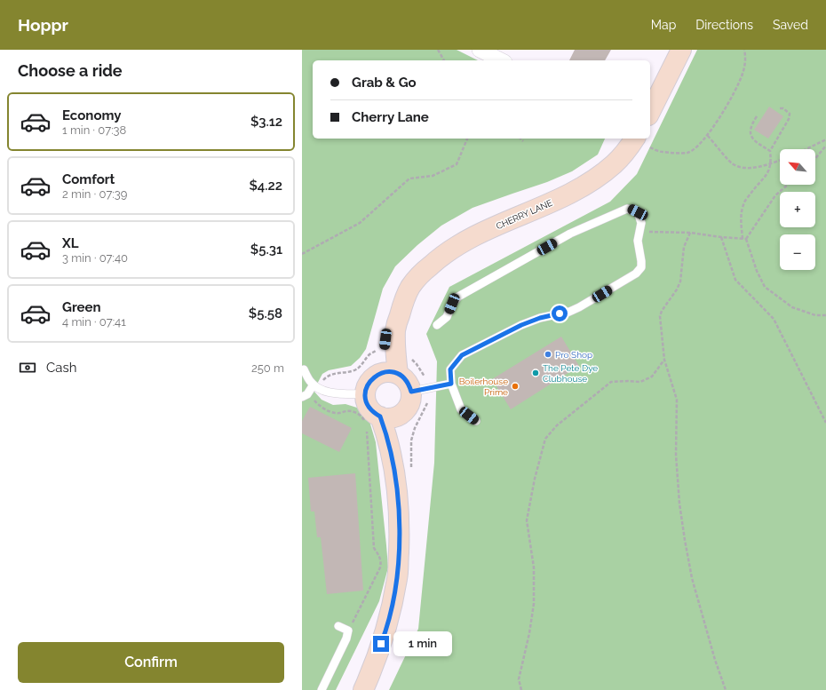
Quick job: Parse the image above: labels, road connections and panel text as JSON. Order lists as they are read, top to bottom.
{
  "streets": {
    "street": ["CHERRY LANE"]
  },
  "places": ["Pro Shop", "The Pete Dye Clubhouse", "Boilerhouse Prime"],
  "north": "top left",
  "page": {
    "header": "Hoppr",
    "nav": ["Map", "Directions", "Saved"],
    "heading": "Choose a ride",
    "banner": ["Grab & Go", "Cherry Lane"],
    "list": [
      {
        "name": "Economy",
        "note": "1 min · 07:38",
        "value": "$3.12"
      },
      {
        "name": "Comfort",
        "note": "2 min · 07:39",
        "value": "$4.22"
      },
      {
        "name": "XL",
        "note": "3 min · 07:40",
        "value": "$5.31"
      },
      {
        "name": "Green",
        "note": "4 min · 07:41",
        "value": "$5.58"
      }
    ],
    "map_buttons": ["+", "−"],
    "pay": ["Cash", "250 m"],
    "bubble": "1 min",
    "buttons": "Confirm"
  }
}
